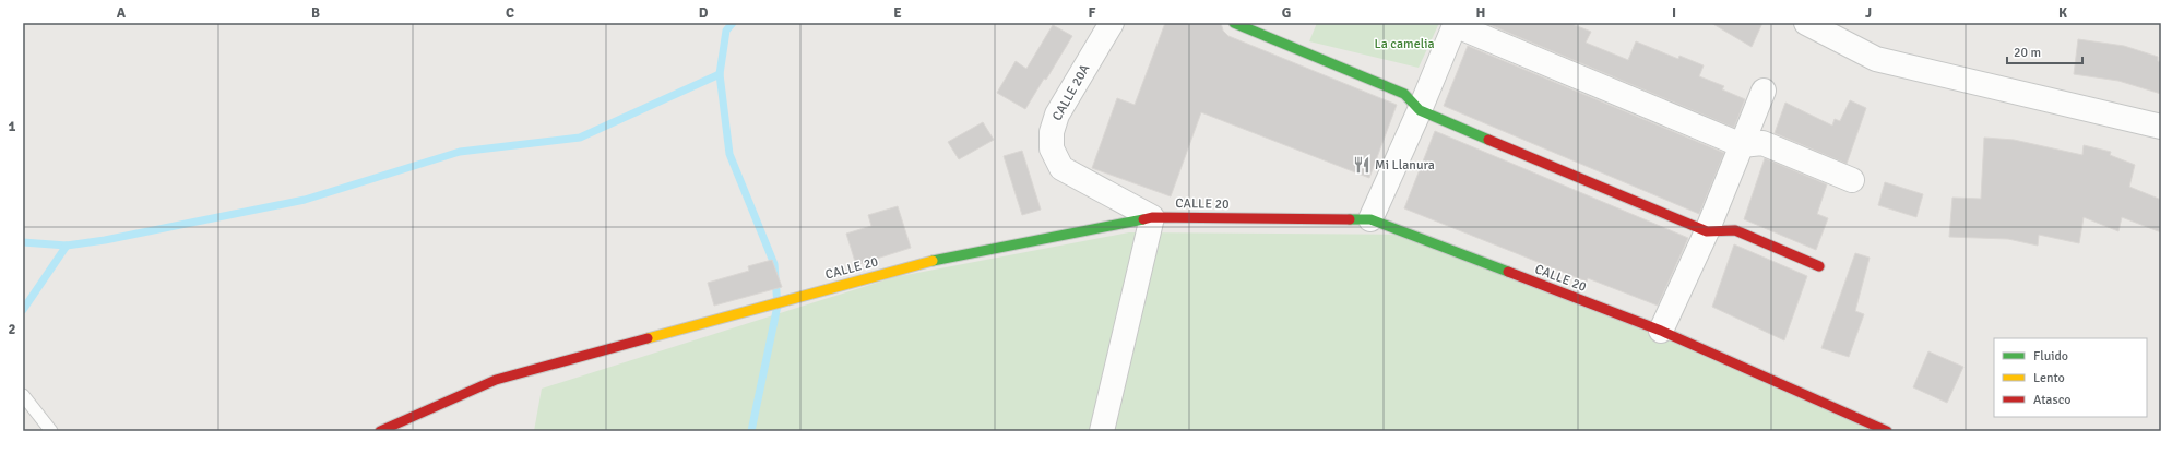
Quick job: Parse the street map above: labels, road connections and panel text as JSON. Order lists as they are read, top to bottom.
{
  "streets": {
    "main road": ["CALLE 20"],
    "street": ["CALLE 20A"]
  },
  "crossings": [
    ["CALLE 20A", "CALLE 20"]
  ],
  "parks": ["La camelia"],
  "places": {
    "restaurant": ["Mi Llanura"]
  },
  "legend": ["Fluido", "Lento", "Atasco"],
  "scale_bar": "20 m",
  "grid": {
    "columns": [
      "A",
      "B",
      "C",
      "D",
      "E",
      "F",
      "G",
      "H",
      "I",
      "J",
      "K"
    ],
    "rows": ["1", "2"]
  }
}
